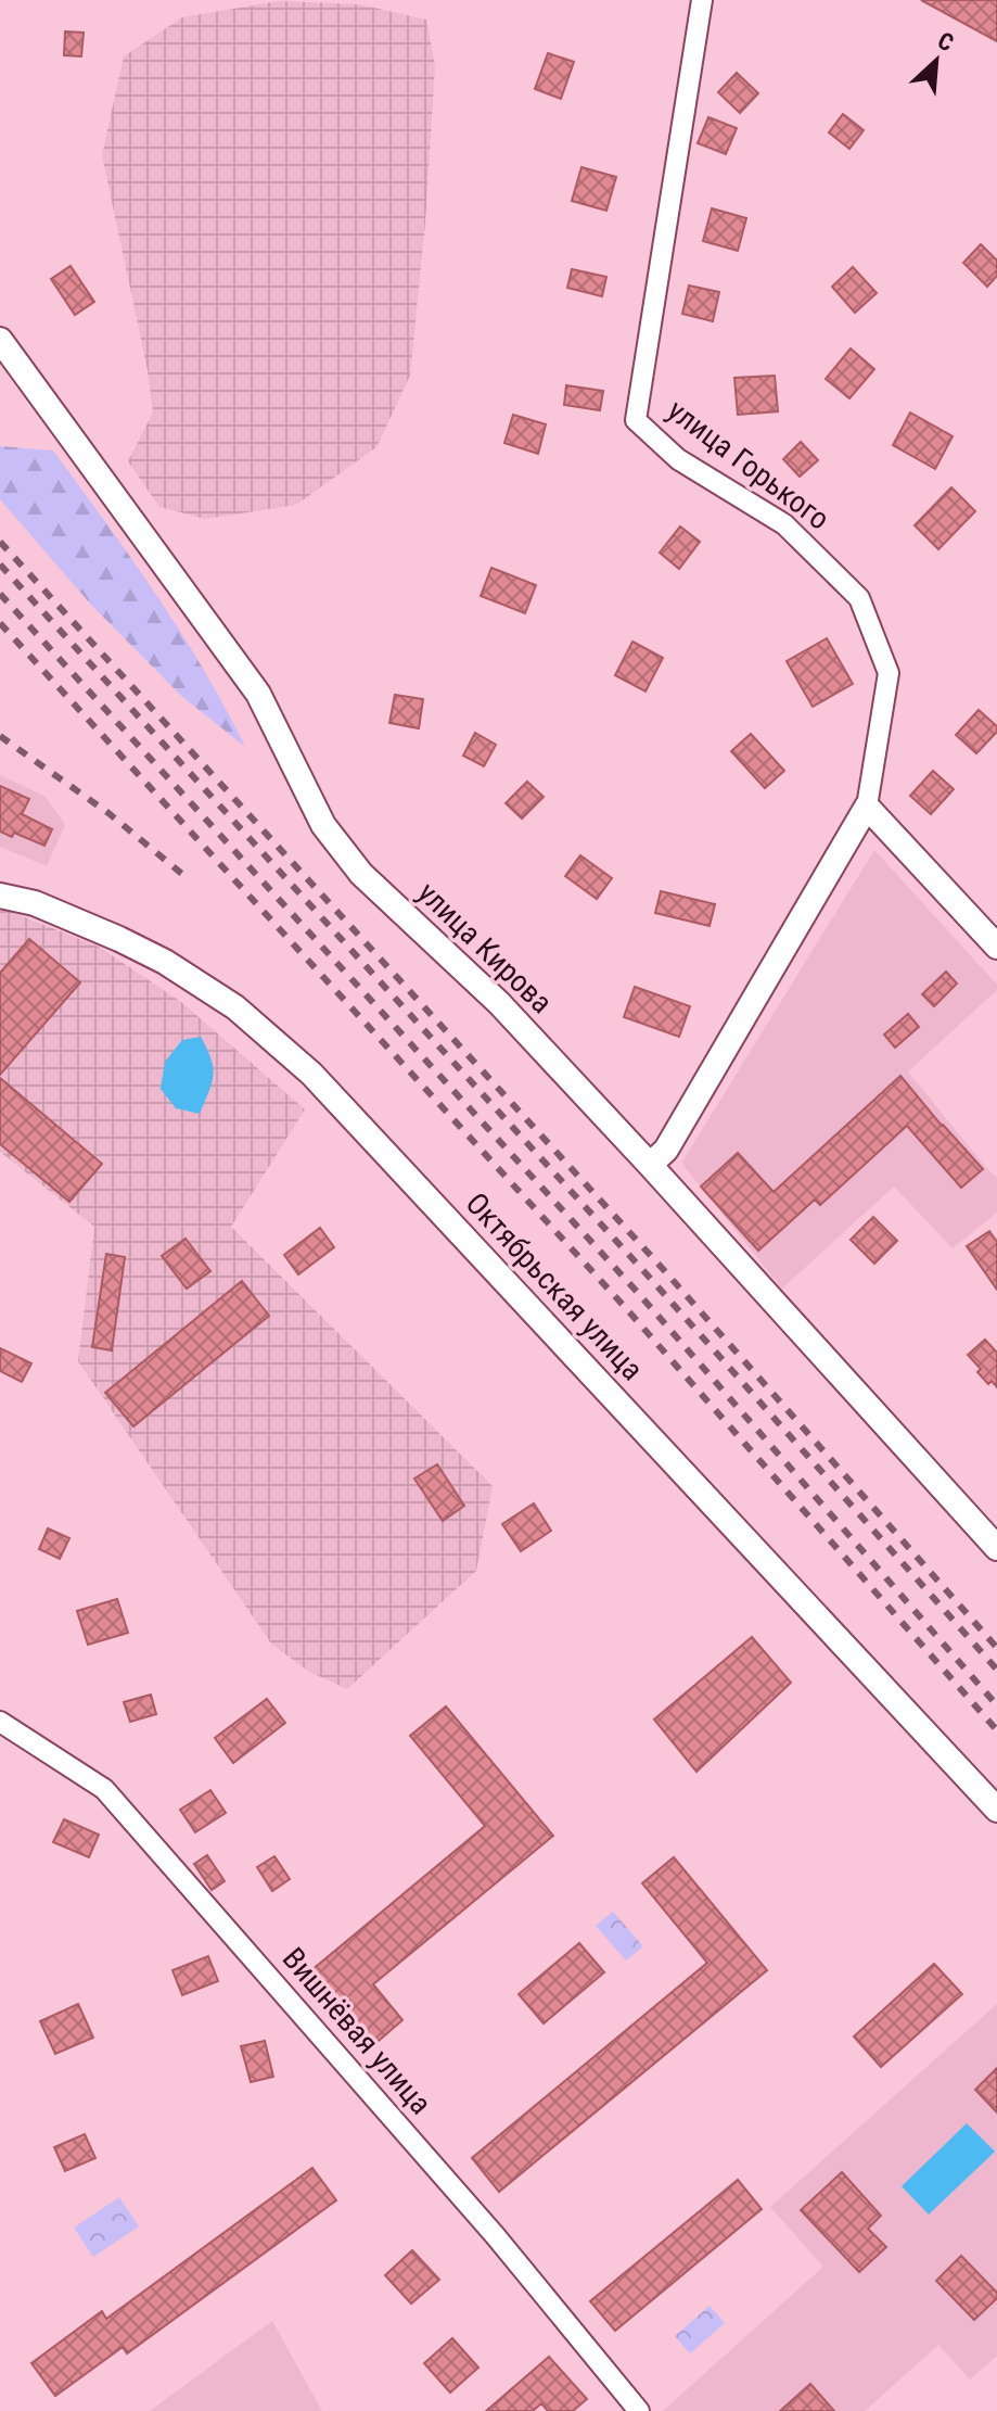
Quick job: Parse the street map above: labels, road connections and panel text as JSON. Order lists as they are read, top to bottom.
{
  "streets": {
    "street": [
      "улица Горького",
      "улица Кирова",
      "Октябрьская улица",
      "Вишнёвая улица"
    ]
  },
  "crossings": [
    ["улица Горького", "улица Кирова"]
  ],
  "north": "top right"
}
